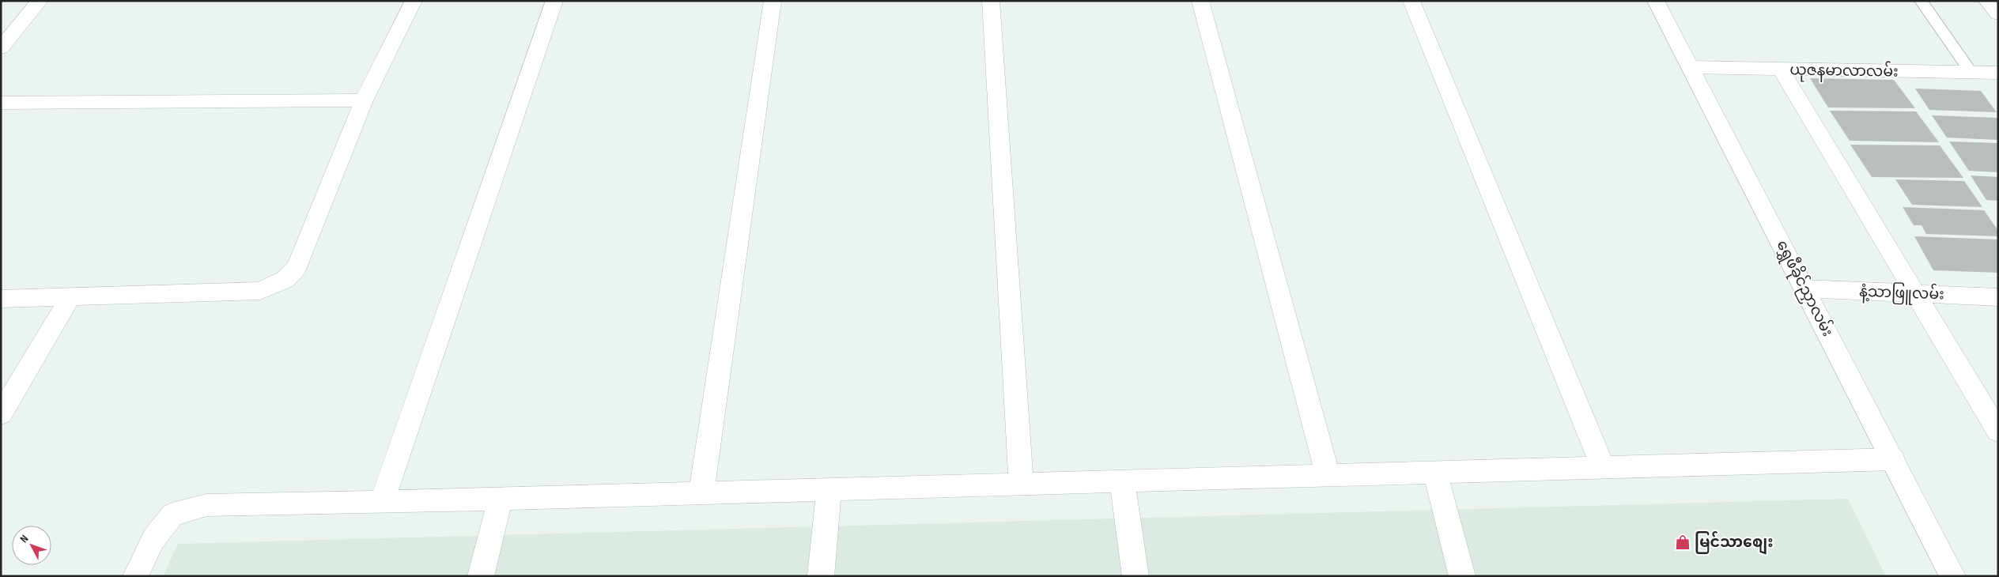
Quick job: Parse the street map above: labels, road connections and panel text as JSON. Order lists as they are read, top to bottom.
{
  "streets": {
    "street": ["ယုဇနမာလာလမ်း", "ရွှေဖီခိုင်ညှာလမ်း", "နံ့သာဖြူလမ်း"]
  },
  "crossings": [
    ["ယုဇနမာလာလမ်း", "ရွှေဖီခိုင်ညှာလမ်း"],
    ["ရွှေဖီခိုင်ညှာလမ်း", "နံ့သာဖြူလမ်း"]
  ],
  "places": {
    "shop": ["မြင်သာစျေး"]
  },
  "north": "top left"
}
